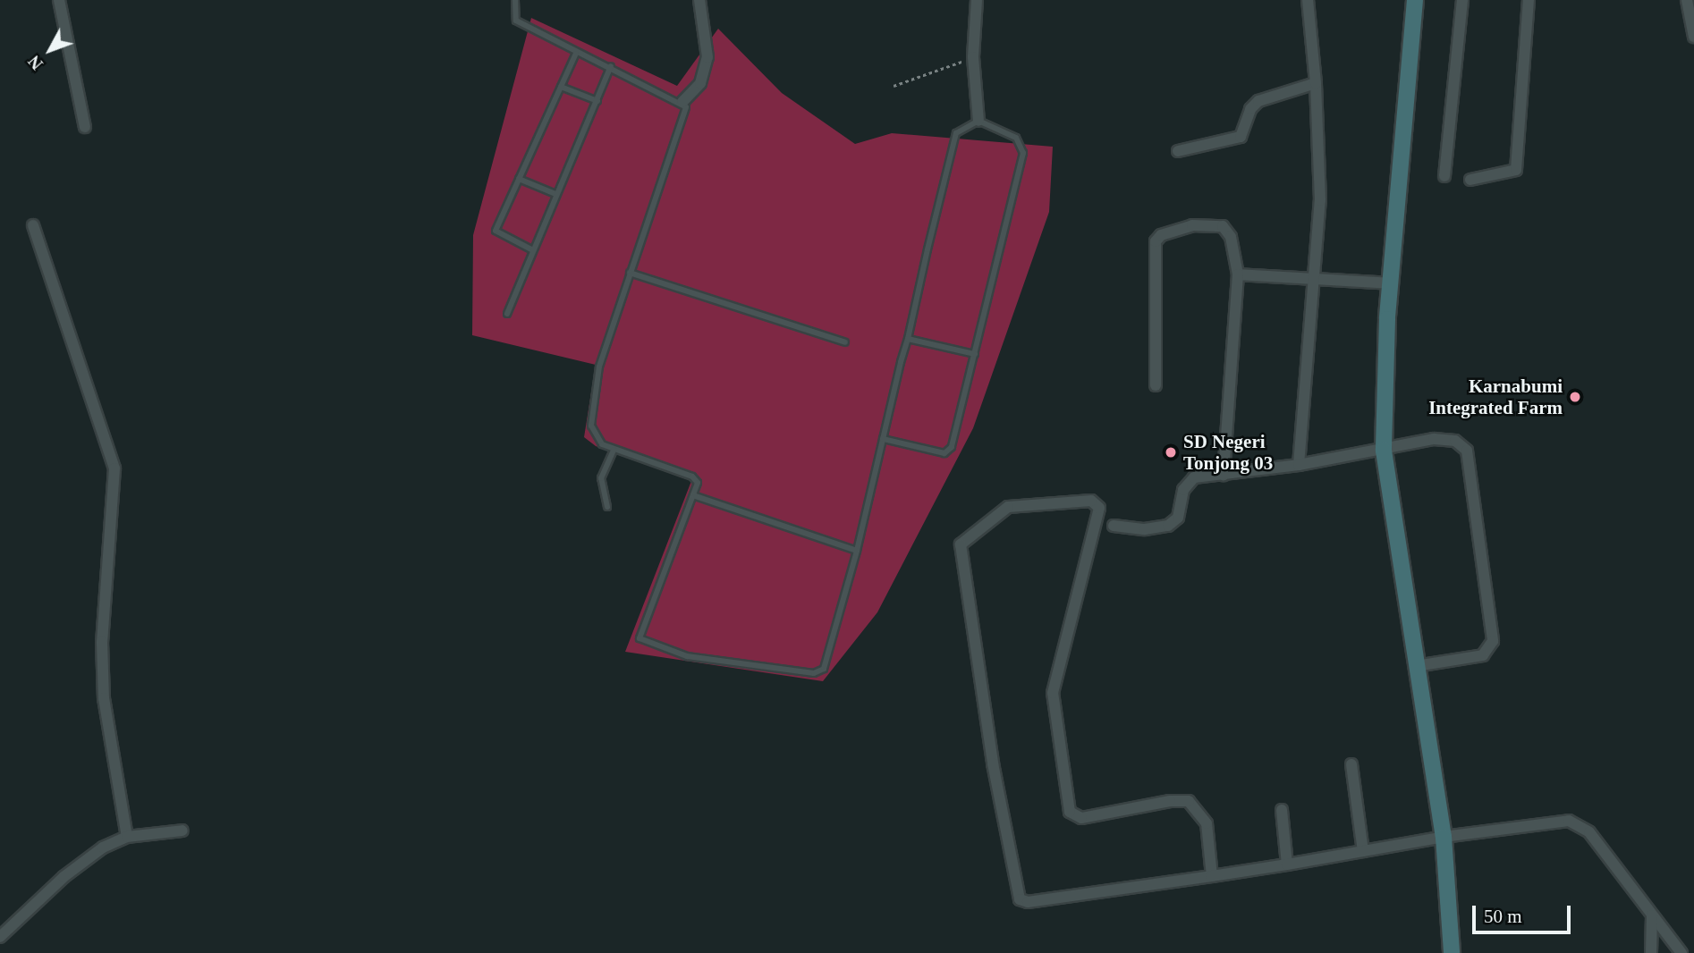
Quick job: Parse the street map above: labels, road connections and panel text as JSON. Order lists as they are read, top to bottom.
{
  "places": ["Karnabumi Integrated Farm", "SD Negeri Tonjong 03"],
  "scale_bar": "50 m",
  "north": "bottom left"
}
